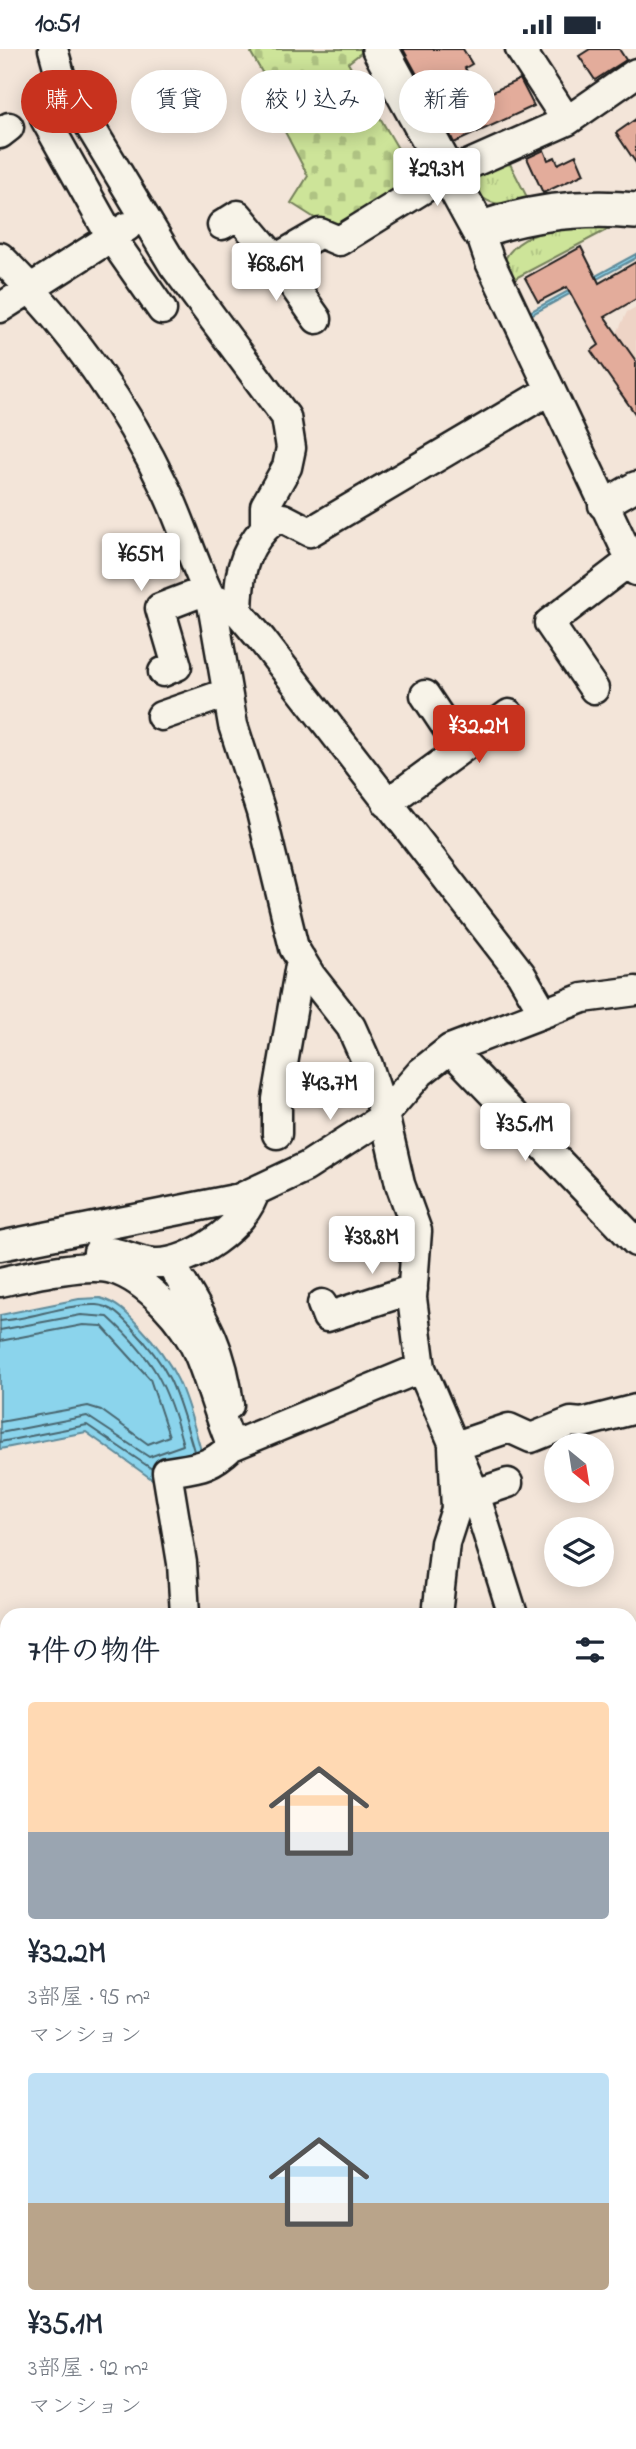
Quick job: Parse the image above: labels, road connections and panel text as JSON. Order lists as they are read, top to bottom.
{
  "north": "bottom right",
  "page": {
    "status": "10:51",
    "chip": [
      "購入",
      "賃貸",
      "絞り込み",
      "新着"
    ],
    "price": [
      "¥29.3M",
      "¥68.6M",
      "¥65M",
      "¥32.2M",
      "¥43.7M",
      "¥35.1M",
      "¥38.8M"
    ],
    "heading": "7件の物件",
    "list": [
      {
        "name": "¥32.2M",
        "note": "3部屋 · 95 m² · マンション"
      },
      {
        "name": "¥35.1M",
        "note": "3部屋 · 92 m² · マンション"
      }
    ]
  }
}
